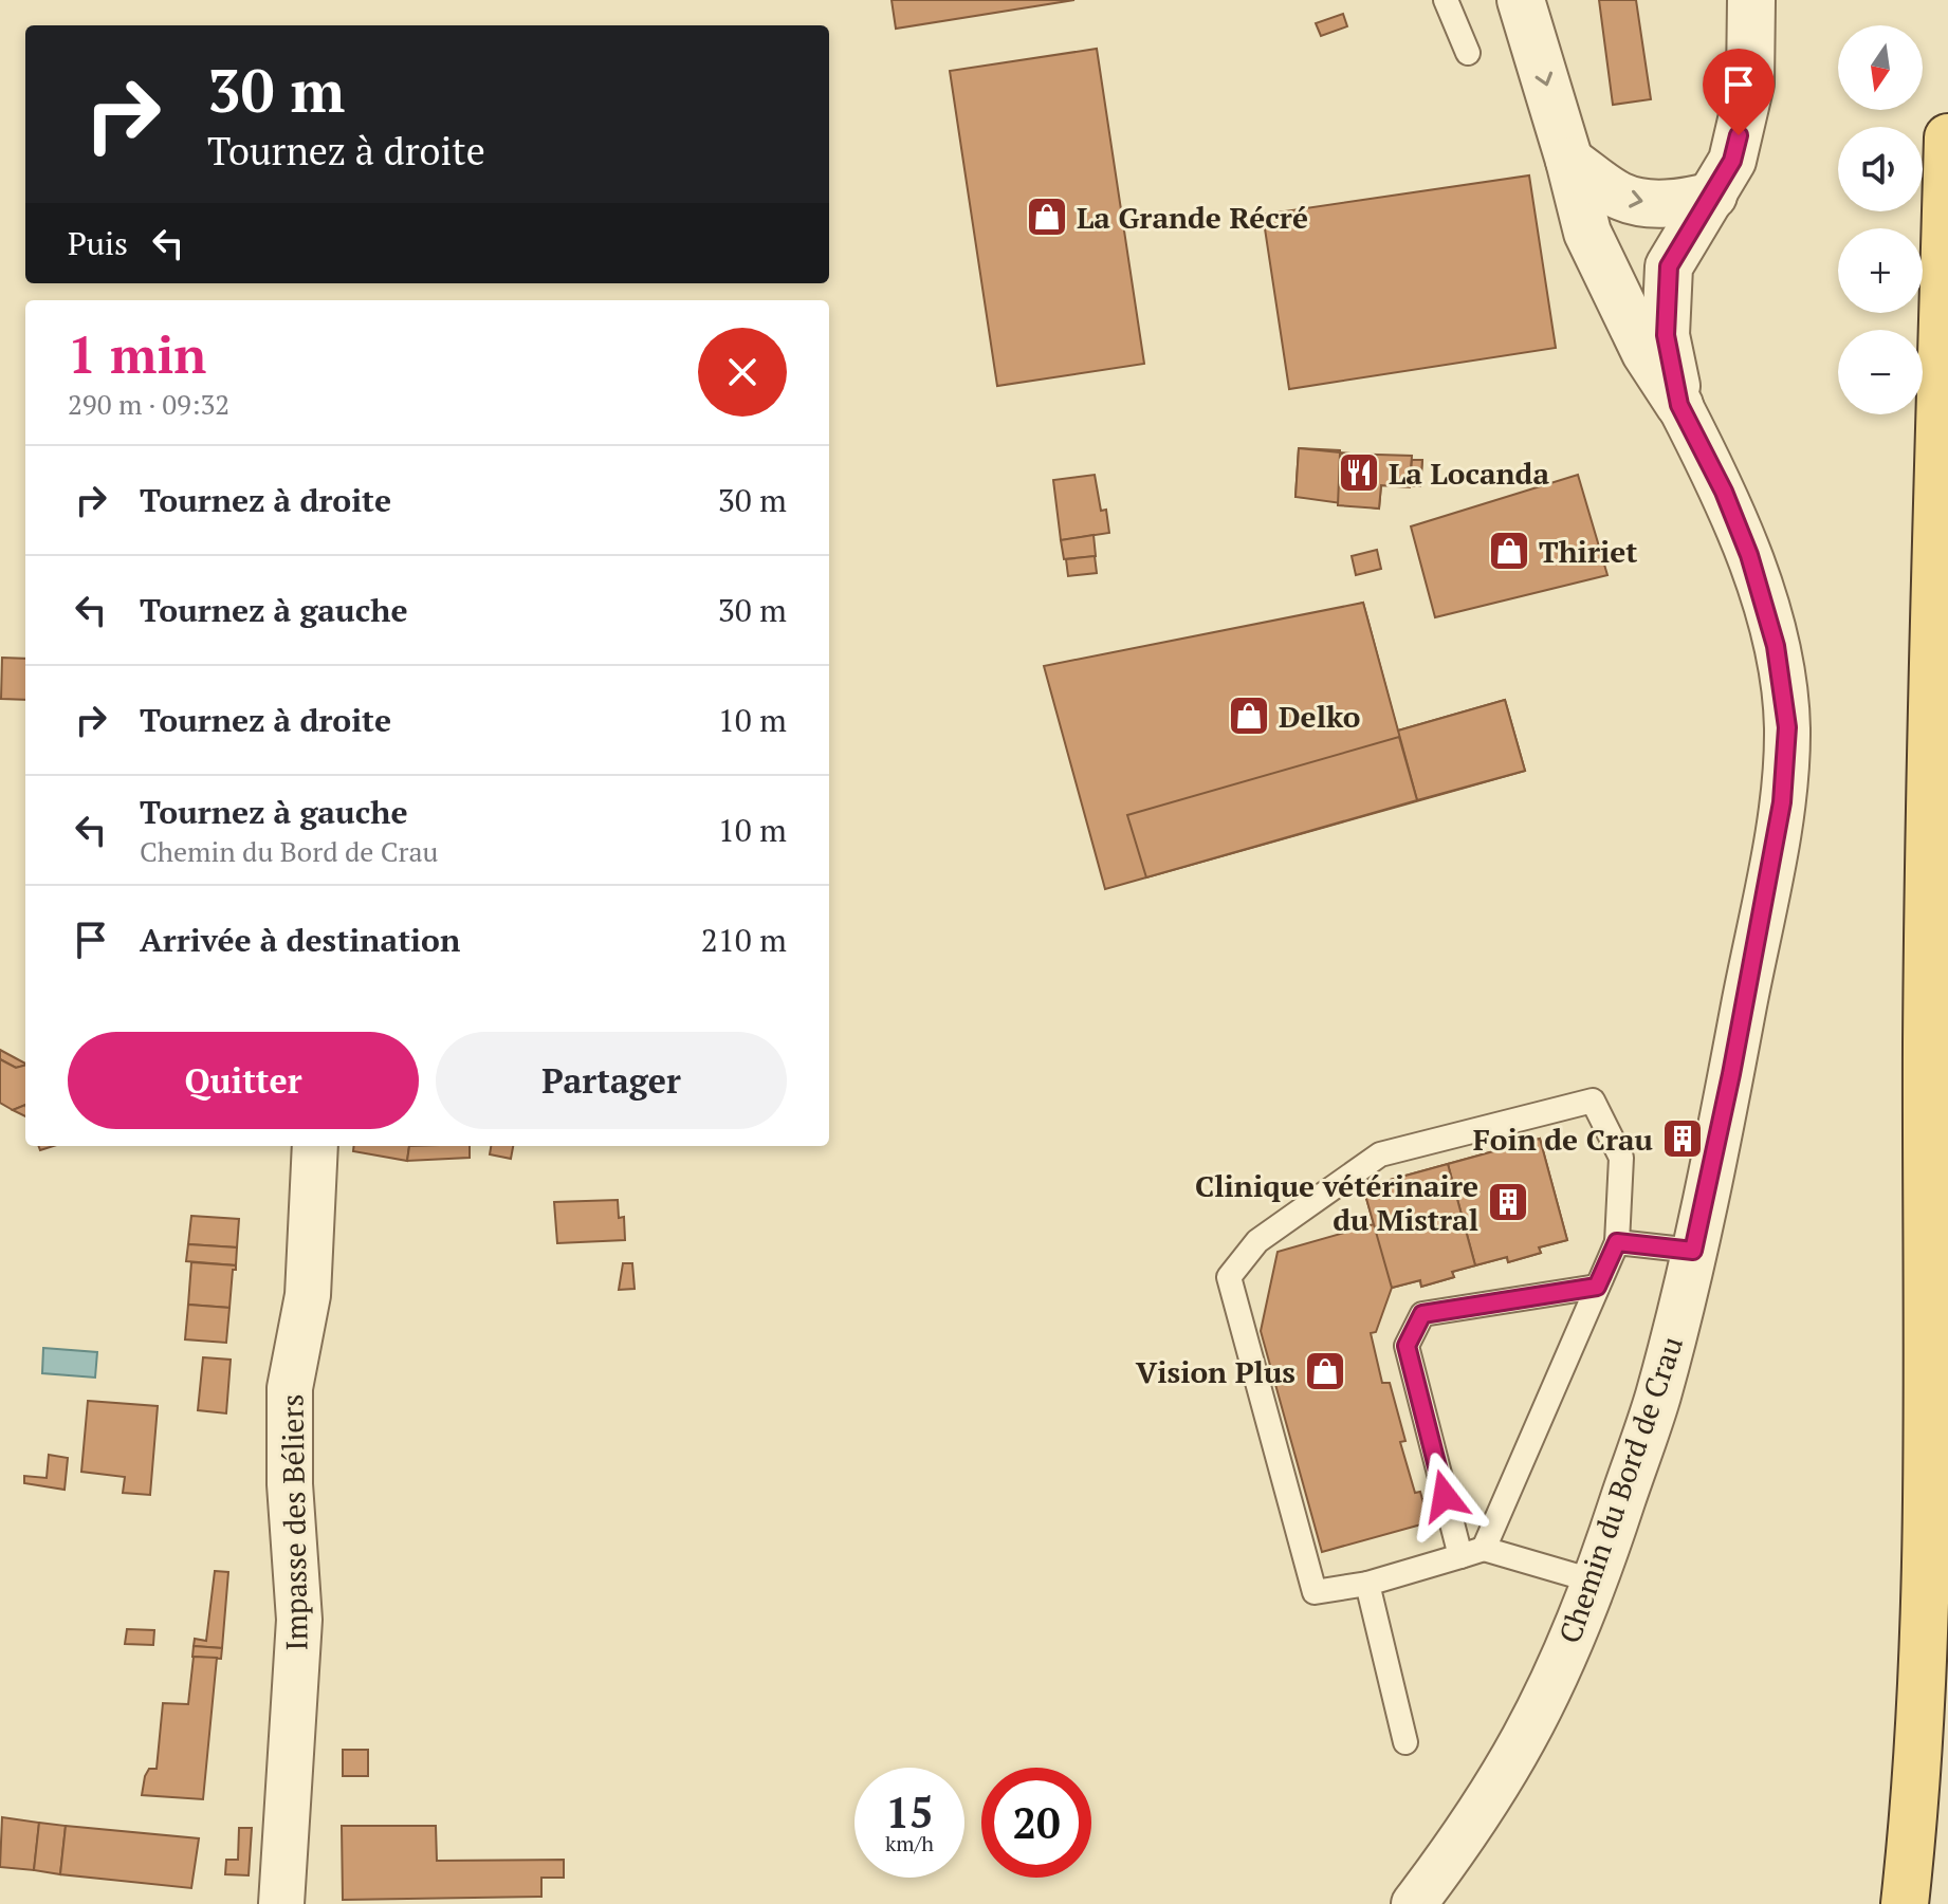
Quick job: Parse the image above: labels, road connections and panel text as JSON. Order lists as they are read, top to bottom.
{
  "streets": {
    "street": ["Chemin du Bord de Crau", "Impasse des Béliers"]
  },
  "places": {
    "shop": [
      "La Grande Récré",
      "Thiriet",
      "Delko",
      "Vision Plus"
    ],
    "restaurant": ["La Locanda"],
    "building": ["Foin de Crau", "Clinique vétérinaire du Mistral"]
  },
  "north": "bottom",
  "page": {
    "map_buttons": ["+", "−"],
    "turn": ["30 m", "Tournez à droite"],
    "then": "Puis",
    "heading": ["1 min", "290 m · 09:32"],
    "list": [
      {
        "name": "Tournez à droite",
        "value": "30 m"
      },
      {
        "name": "Tournez à gauche",
        "value": "30 m"
      },
      {
        "name": "Tournez à droite",
        "value": "10 m"
      },
      {
        "name": "Tournez à gauche",
        "note": "Chemin du Bord de Crau",
        "value": "10 m"
      },
      {
        "name": "Arrivée à destination",
        "value": "210 m"
      }
    ],
    "buttons": ["Quitter", "Partager"],
    "speed": "15 km/h",
    "limit": "20"
  }
}
